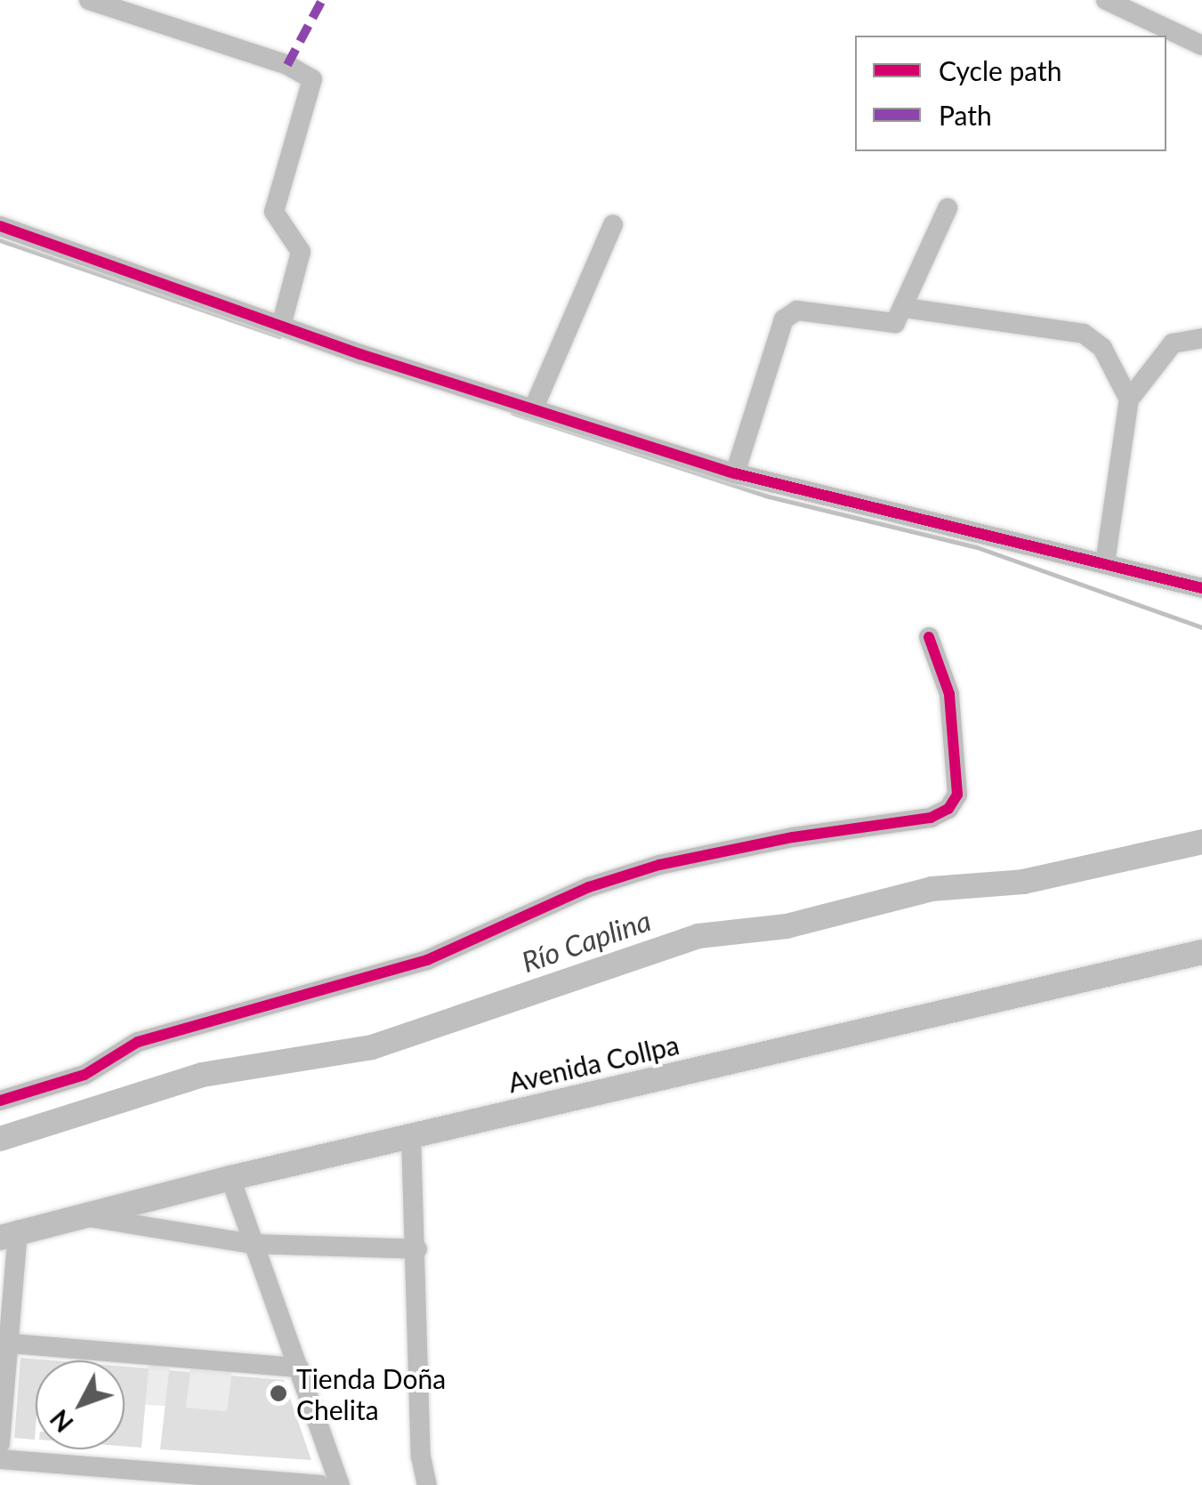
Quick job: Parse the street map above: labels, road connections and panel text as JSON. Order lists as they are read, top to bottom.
{
  "streets": {
    "main road": ["Avenida Collpa"]
  },
  "water": ["Río Caplina"],
  "places": ["Tienda Doña Chelita"],
  "legend": ["Cycle path", "Path"],
  "north": "bottom left"
}
